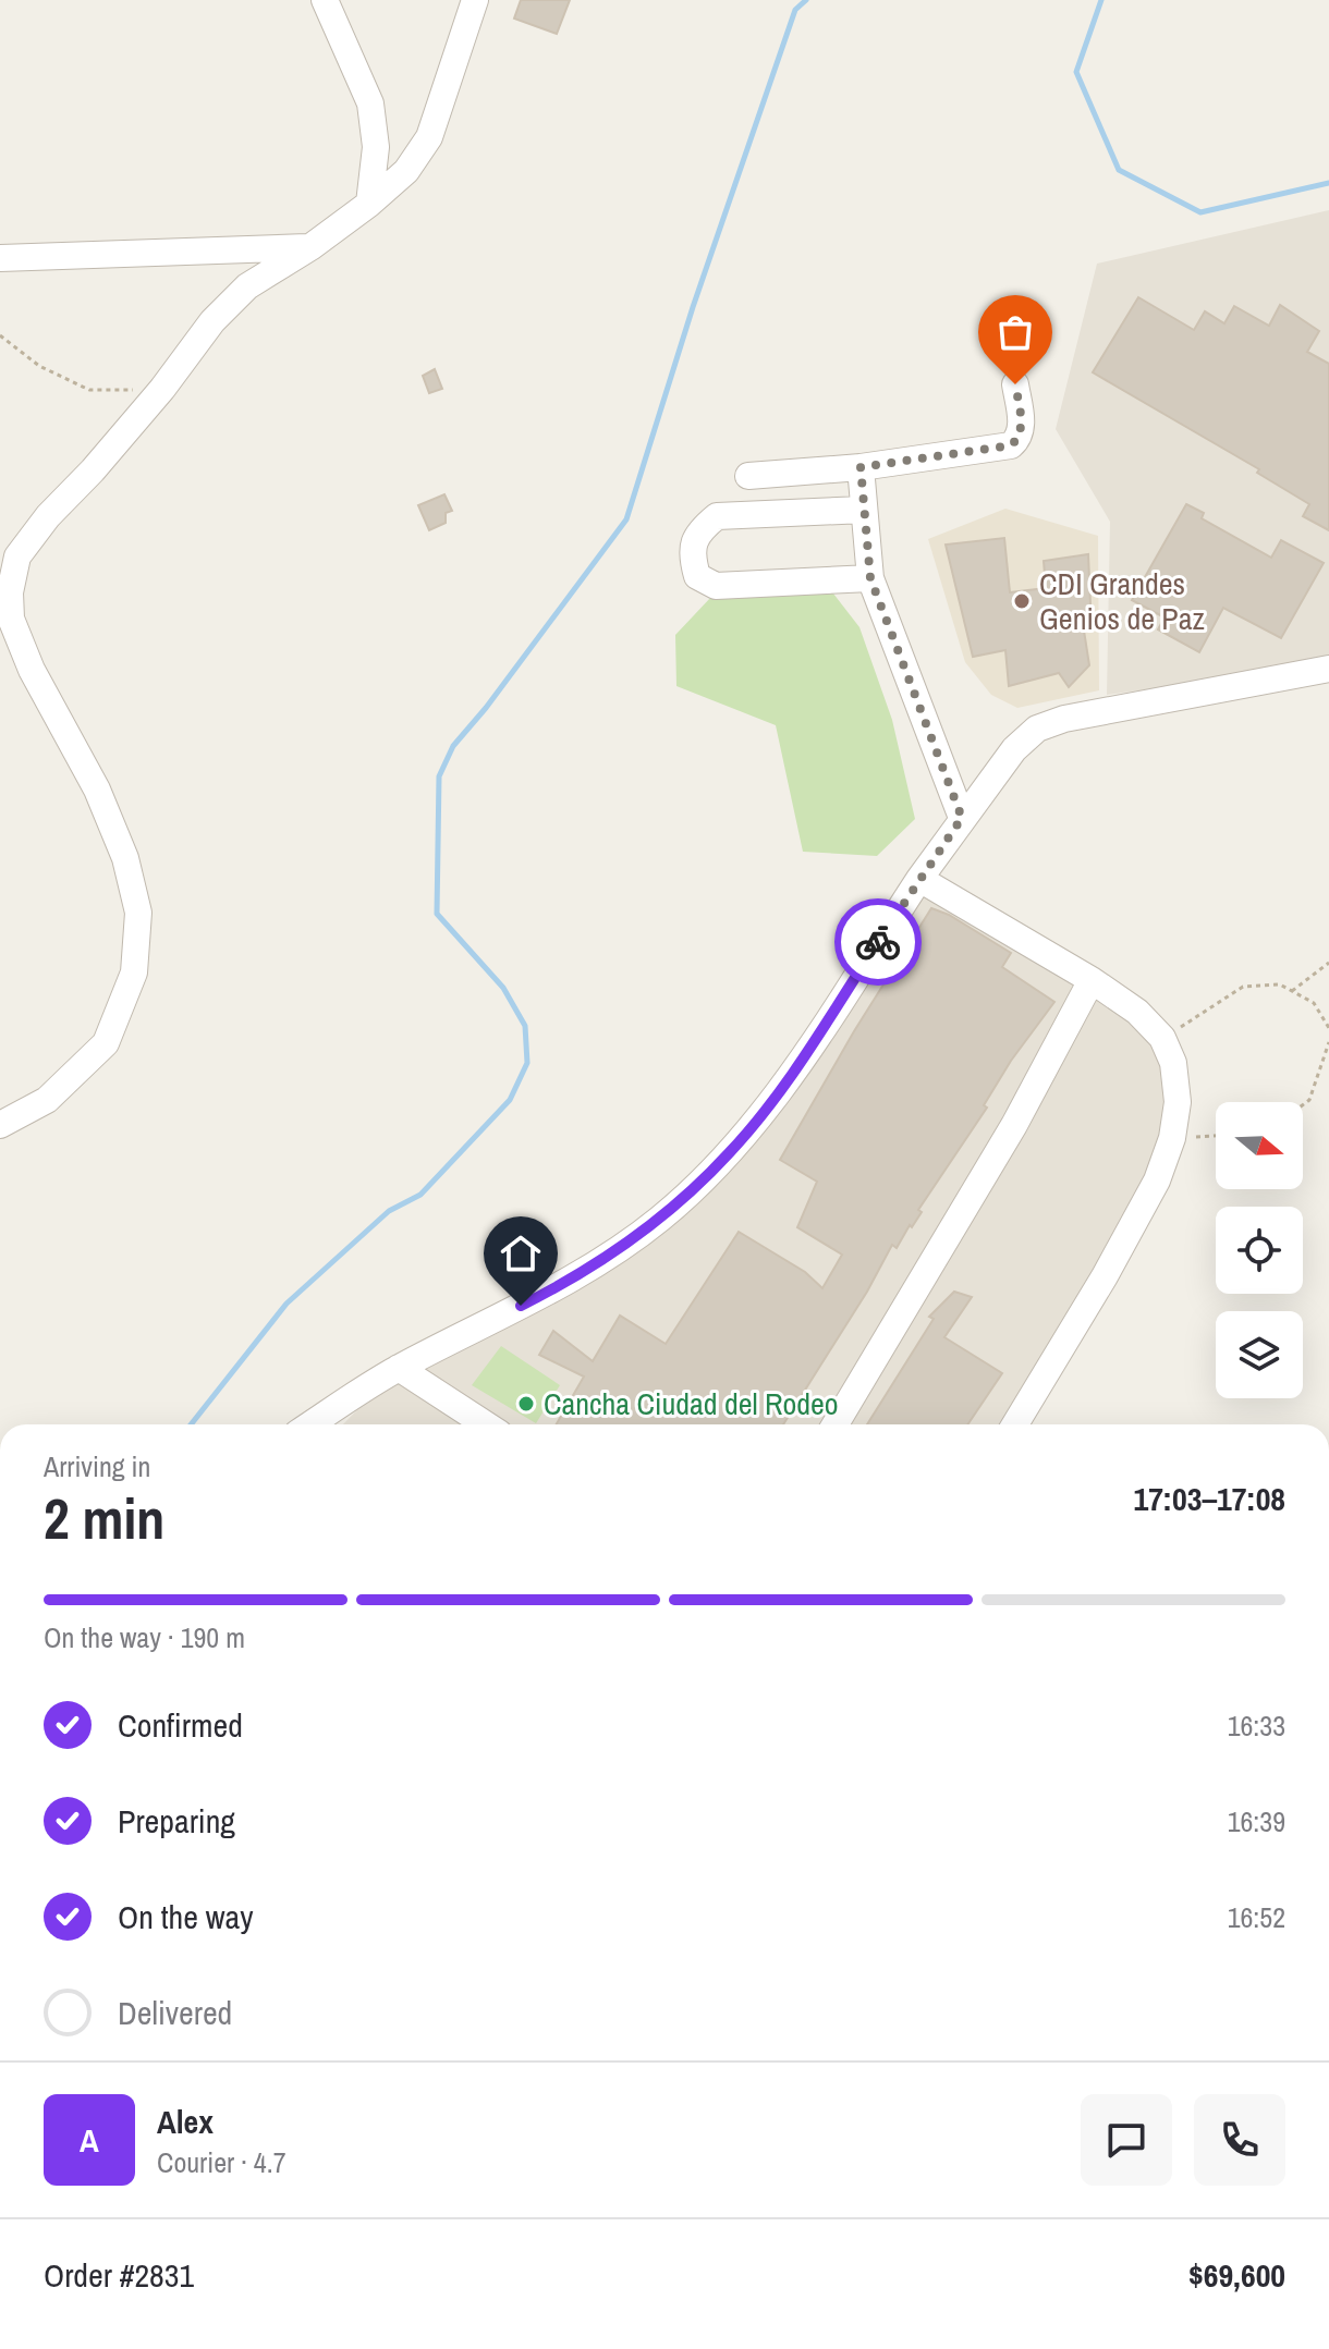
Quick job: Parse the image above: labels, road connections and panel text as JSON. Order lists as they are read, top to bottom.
{
  "places": ["CDI Grandes Genios de Paz", "Cancha Ciudad del Rodeo"],
  "north": "right",
  "page": {
    "heading": ["2 min", "Arriving in", "17:03–17:08"],
    "panel": [
      "Alex",
      "Courier · 4.7",
      "Order #2831",
      "$69,600"
    ],
    "bar": "On the way · 190 m",
    "list": [
      ["Confirmed", "16:33"],
      ["Preparing", "16:39"],
      ["On the way", "16:52"],
      "Delivered"
    ],
    "round": "A"
  }
}
